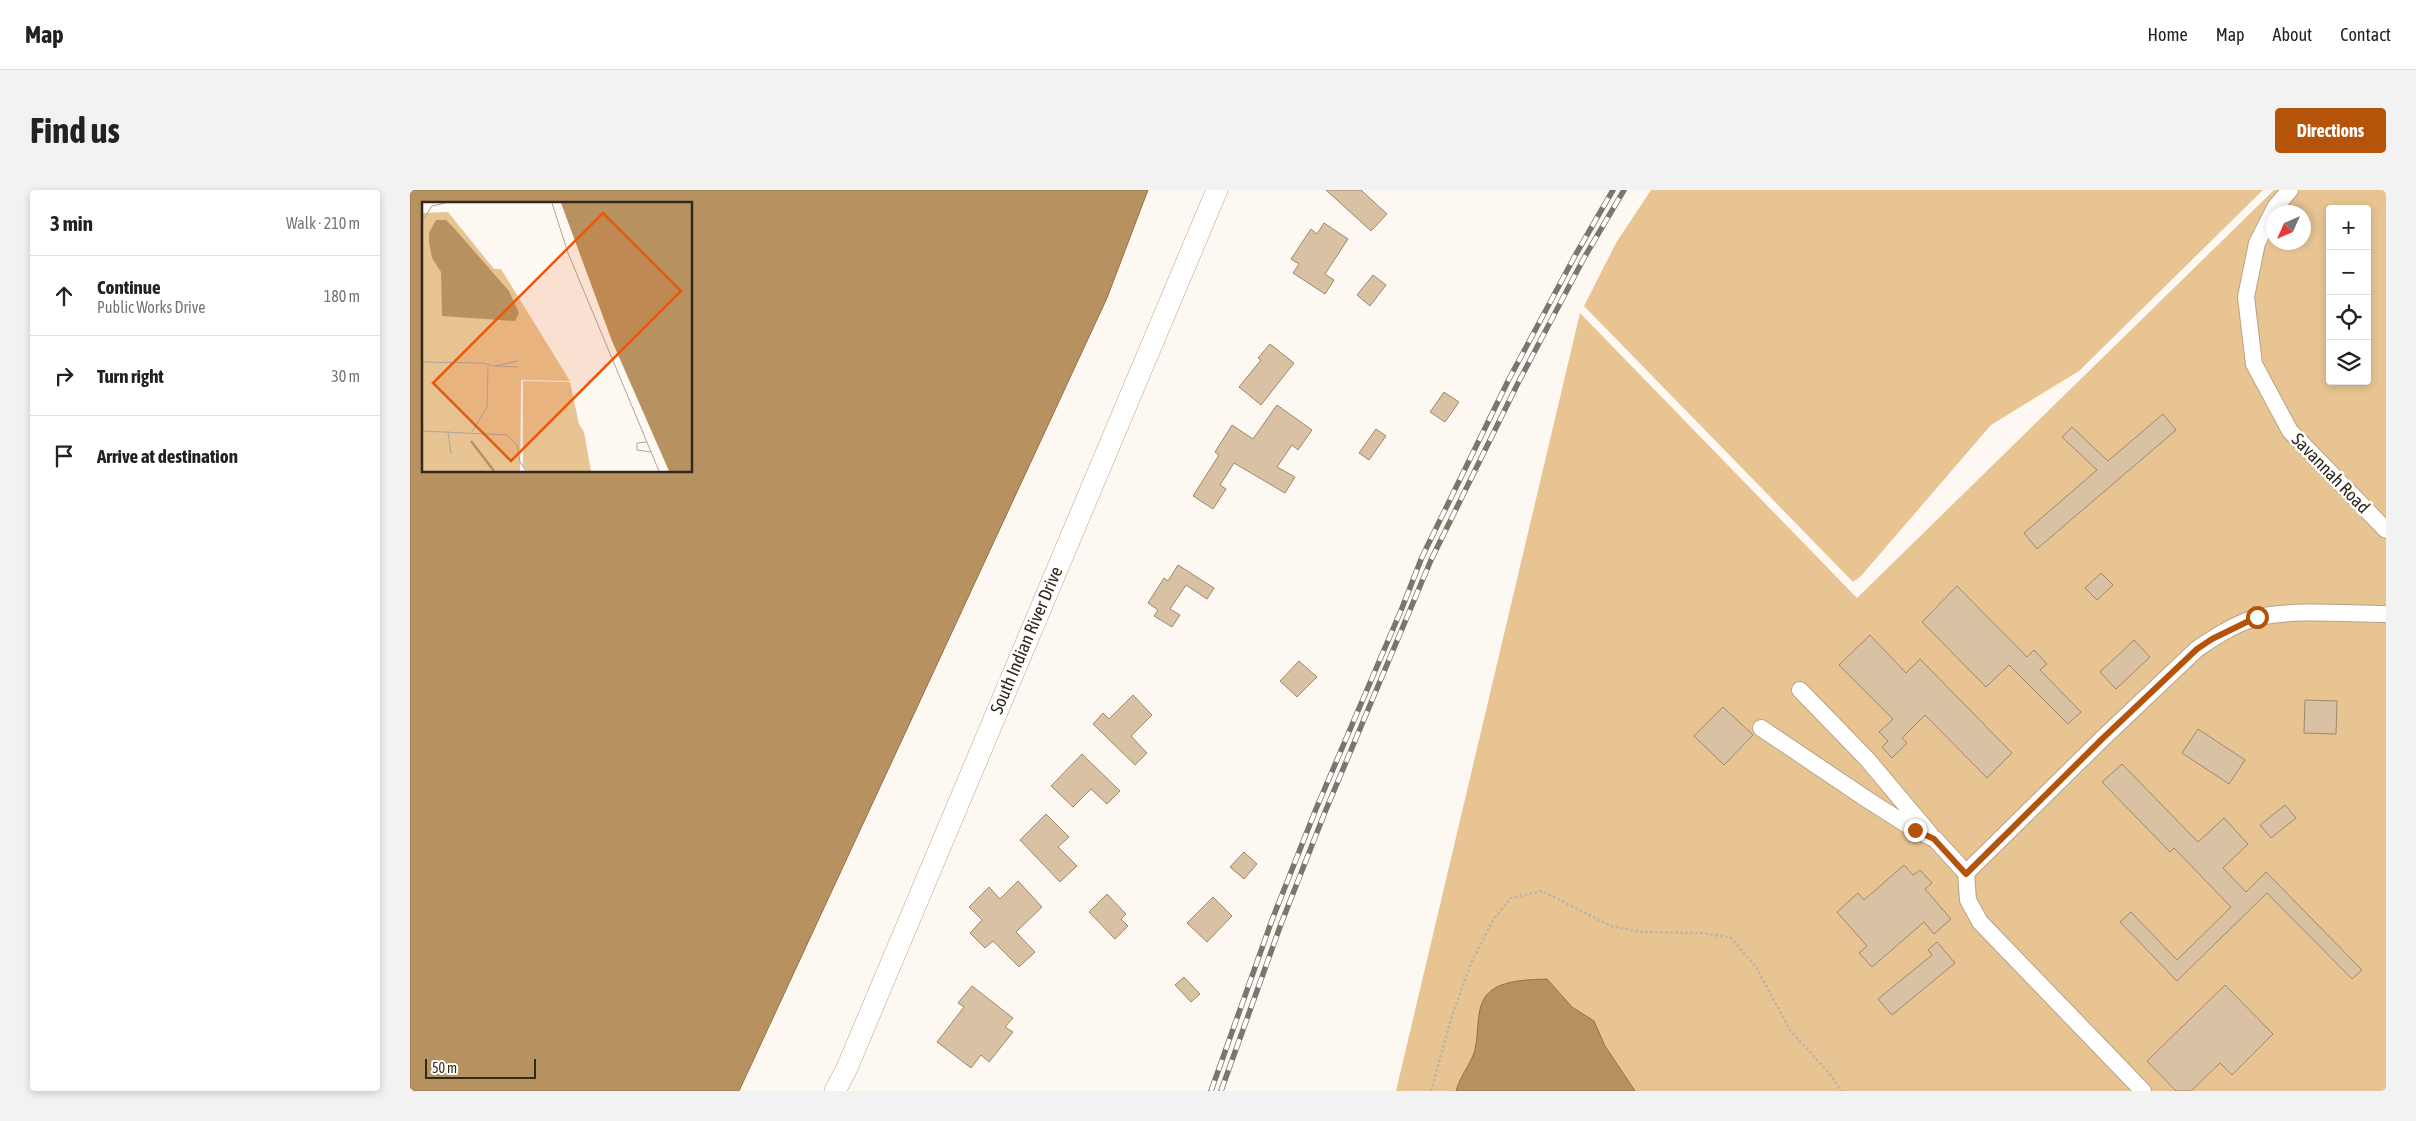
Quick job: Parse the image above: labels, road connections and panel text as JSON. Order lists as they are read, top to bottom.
{
  "streets": {
    "main road": ["South Indian River Drive"],
    "street": ["Savannah Road"]
  },
  "scale_bar": "50 m",
  "north": "bottom left",
  "page": {
    "header": "Map",
    "nav": [
      "Home",
      "Map",
      "About",
      "Contact"
    ],
    "buttons": "Directions",
    "title": "Find us",
    "heading": ["3 min", "Walk · 210 m"],
    "map_buttons": ["+", "−"],
    "list": [
      ["Continue", "Public Works Drive", "180 m"],
      ["Turn right", "30 m"],
      "Arrive at destination"
    ],
    "scale": "50 m"
  }
}
